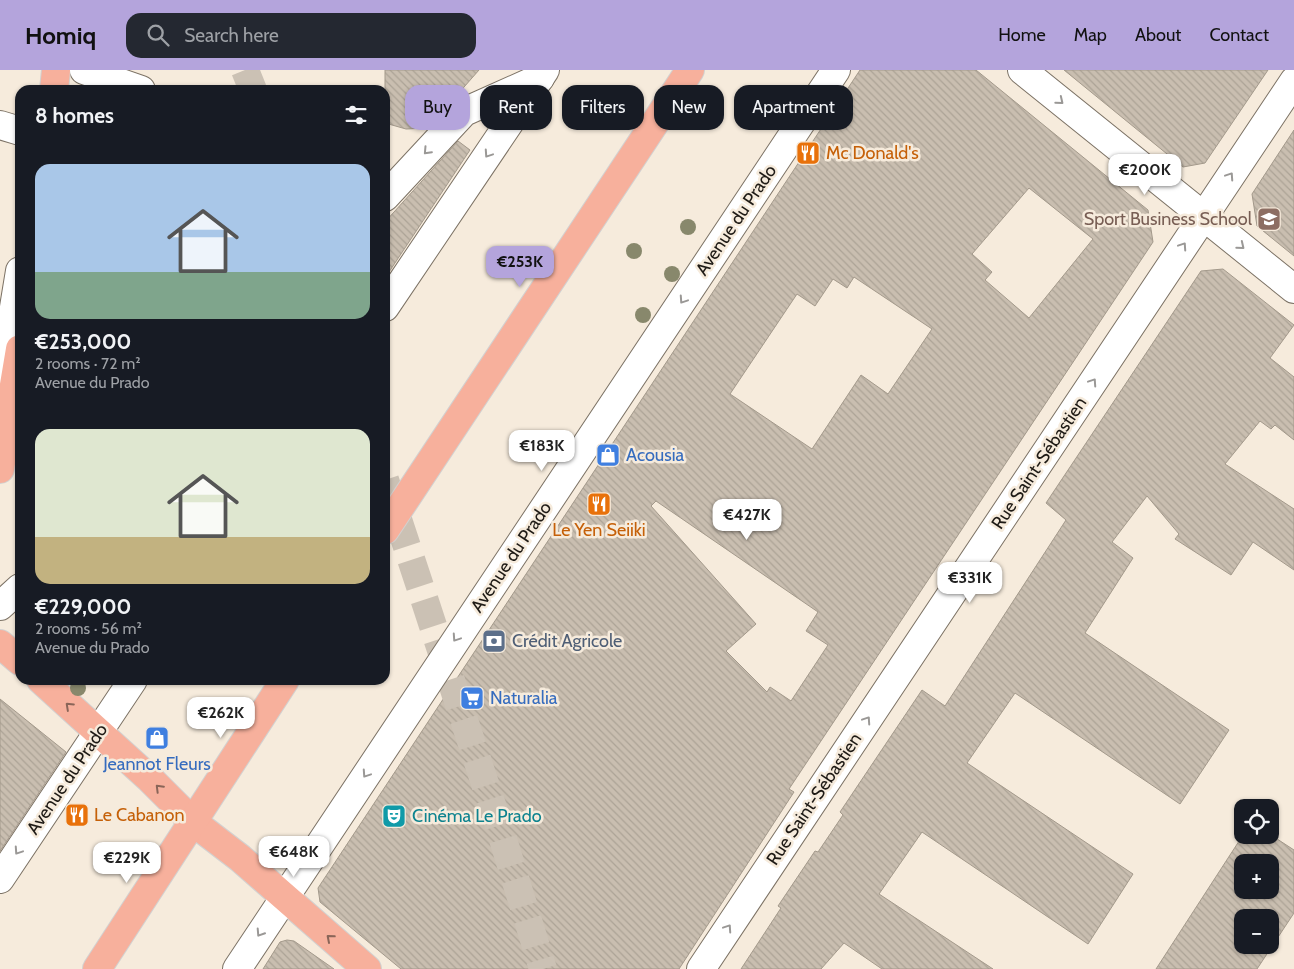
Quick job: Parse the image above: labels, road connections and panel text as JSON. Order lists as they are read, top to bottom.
{
  "streets": {
    "street": ["Avenue du Prado", "Rue Saint-Sébastien"]
  },
  "one_way": ["Avenue du Prado", "Rue Saint-Sébastien"],
  "places": {
    "restaurant": ["Mc Donald's", "Le Yen Seiiki", "Le Cabanon"],
    "school or university": ["Sport Business School"],
    "shop": ["Acousia", "Jeannot Fleurs"],
    "bank": ["Crédit Agricole"],
    "supermarket": ["Naturalia"],
    "theatre": ["Cinéma Le Prado"]
  },
  "page": {
    "header": "Homiq",
    "search": "Search here",
    "nav": [
      "Home",
      "Map",
      "About",
      "Contact"
    ],
    "chip": [
      "Buy",
      "Rent",
      "Filters",
      "New",
      "Apartment"
    ],
    "heading": "8 homes",
    "list": [
      {
        "name": "€253,000",
        "note": "2 rooms · 72 m² · Avenue du Prado"
      },
      {
        "name": "€229,000",
        "note": "2 rooms · 56 m² · Avenue du Prado"
      }
    ],
    "price": [
      "€200K",
      "€253K",
      "€183K",
      "€427K",
      "€331K",
      "€262K",
      "€648K",
      "€229K"
    ],
    "map_buttons": ["+", "−"]
  }
}
